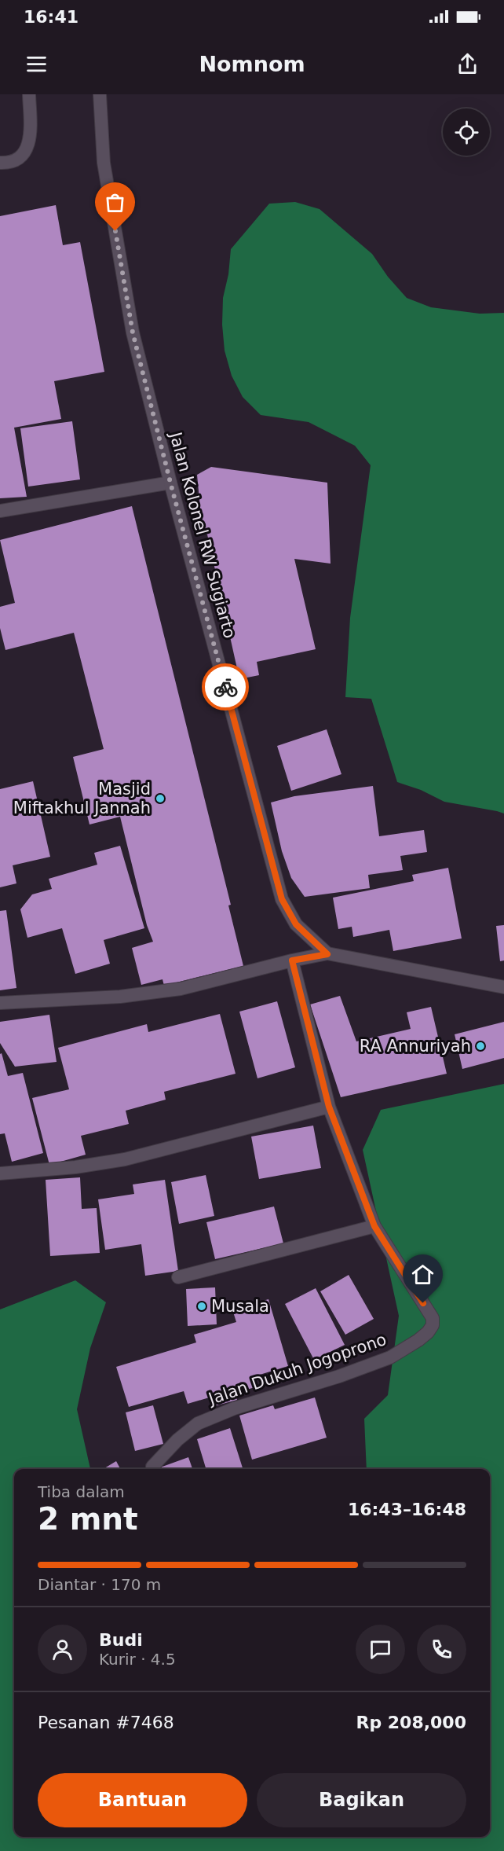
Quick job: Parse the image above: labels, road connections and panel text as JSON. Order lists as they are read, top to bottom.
{
  "streets": {
    "street": ["Jalan Kolonel RW Sugiarto", "Jalan Dukuh Jogoprono"]
  },
  "places": ["Masjid Miftakhul Jannah", "RA Annuriyah", "Musala"],
  "page": {
    "status": "16:41",
    "header": "Nomnom",
    "heading": ["2 mnt", "Tiba dalam", "16:43–16:48"],
    "panel": [
      "Budi",
      "Kurir · 4.5",
      "Pesanan #7468",
      "Rp 208,000"
    ],
    "bar": "Diantar · 170 m",
    "buttons": ["Bantuan", "Bagikan"]
  }
}
